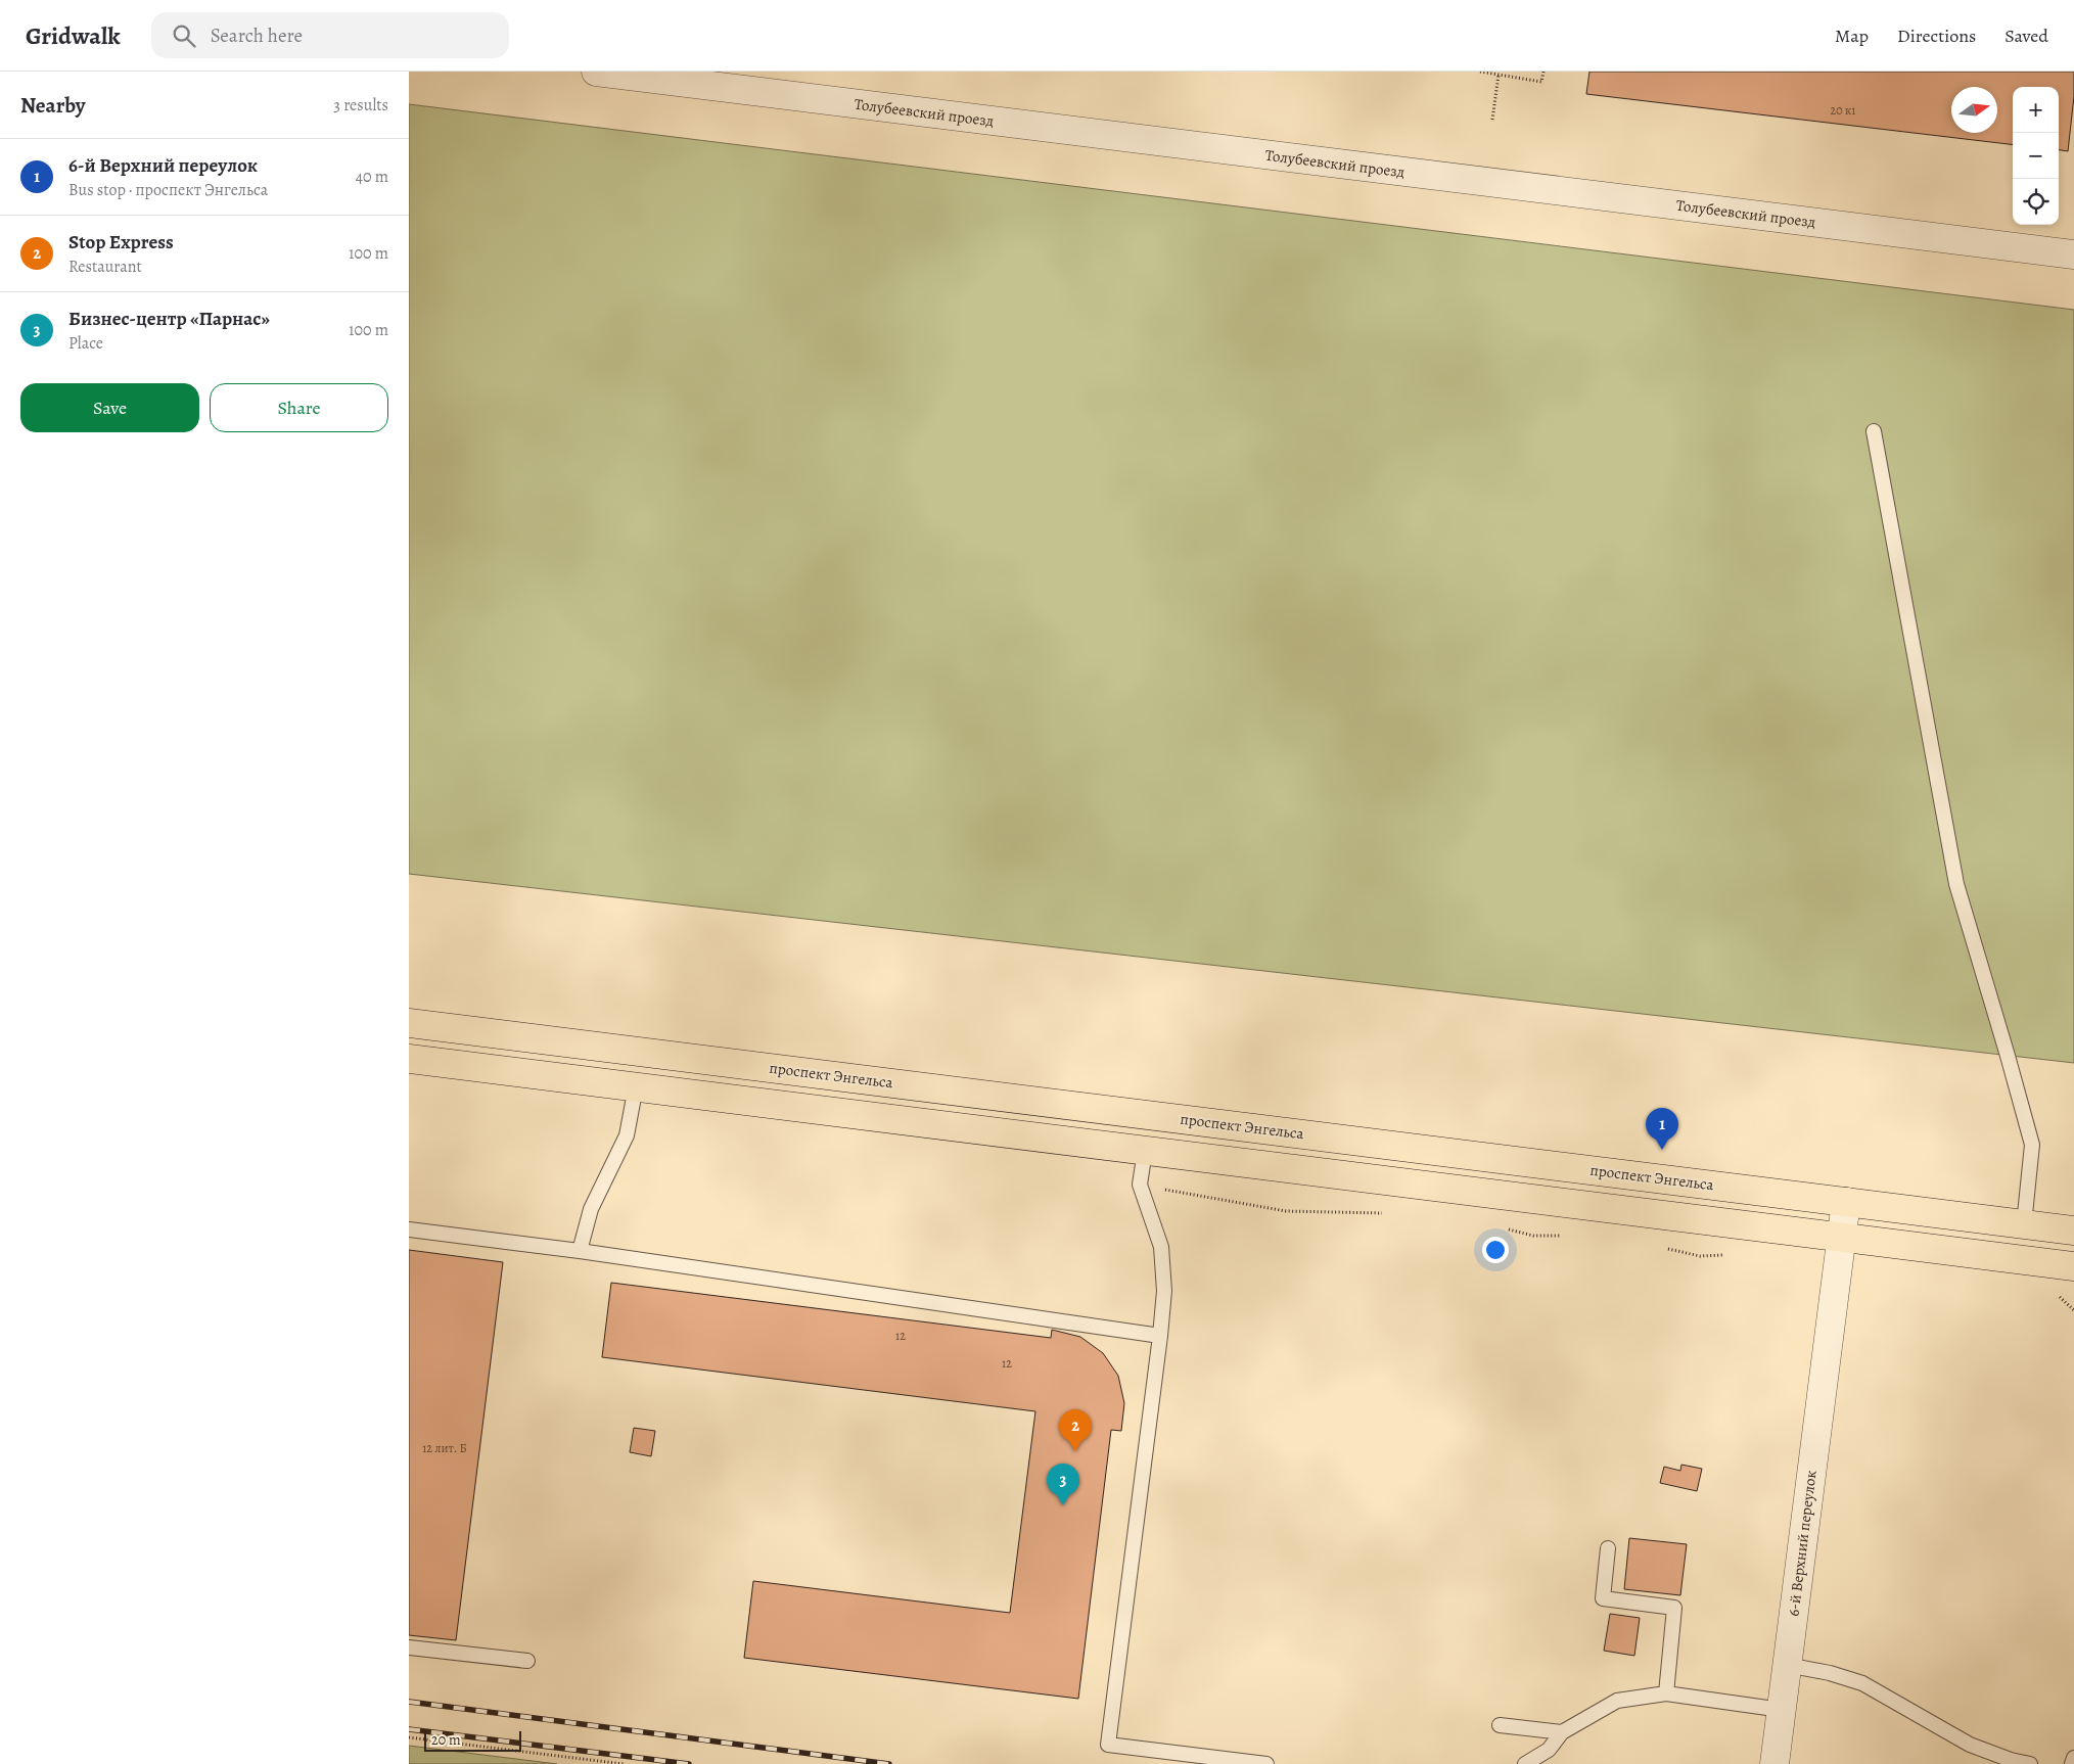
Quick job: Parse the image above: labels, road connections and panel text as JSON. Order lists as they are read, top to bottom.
{
  "streets": {
    "main road": ["проспект Энгельса"],
    "street": ["Толубеевский проезд", "6-й Верхний переулок"]
  },
  "crossings": [
    ["проспект Энгельса", "6-й Верхний переулок"]
  ],
  "house_numbers": [
    "20 к1",
    "12",
    "12",
    "12 лит. Б"
  ],
  "scale_bar": "20 m",
  "north": "right",
  "page": {
    "header": "Gridwalk",
    "search": "Search here",
    "nav": ["Map", "Directions", "Saved"],
    "heading": ["Nearby", "3 results"],
    "map_buttons": ["+", "−"],
    "list": [
      {
        "mark": "1",
        "name": "6-й Верхний переулок",
        "note": "Bus stop · проспект Энгельса",
        "value": "40 m"
      },
      {
        "mark": "2",
        "name": "Stop Express",
        "note": "Restaurant",
        "value": "100 m"
      },
      {
        "mark": "3",
        "name": "Бизнес-центр «Парнас»",
        "note": "Place",
        "value": "100 m"
      }
    ],
    "buttons": ["Save", "Share"],
    "pins": ["1", "2", "3"],
    "scale": "20 m"
  }
}
